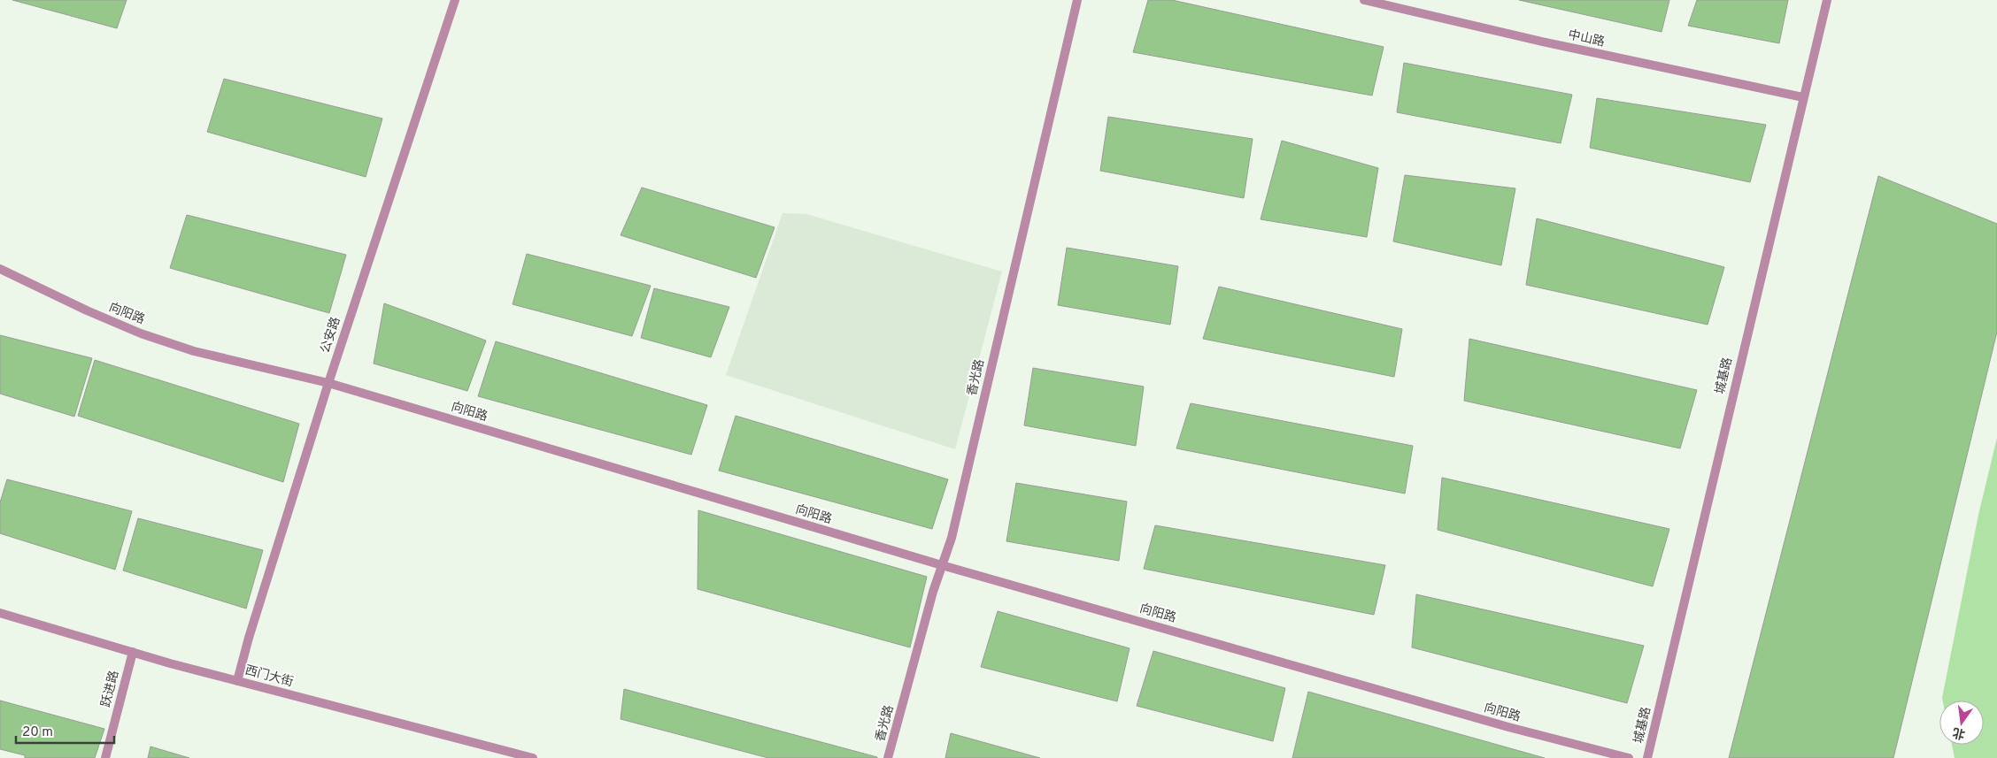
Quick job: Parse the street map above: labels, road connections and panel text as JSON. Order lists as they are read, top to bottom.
{
  "streets": {
    "street": [
      "中山路",
      "向阳路",
      "公安路",
      "城基路",
      "香光路",
      "西门大街",
      "跃进路"
    ]
  },
  "crossings": [
    ["中山路", "城基路"],
    ["向阳路", "公安路"],
    ["向阳路", "香光路"],
    ["公安路", "西门大街"],
    ["西门大街", "跃进路"]
  ],
  "scale_bar": "20 m",
  "north": "bottom"
}
